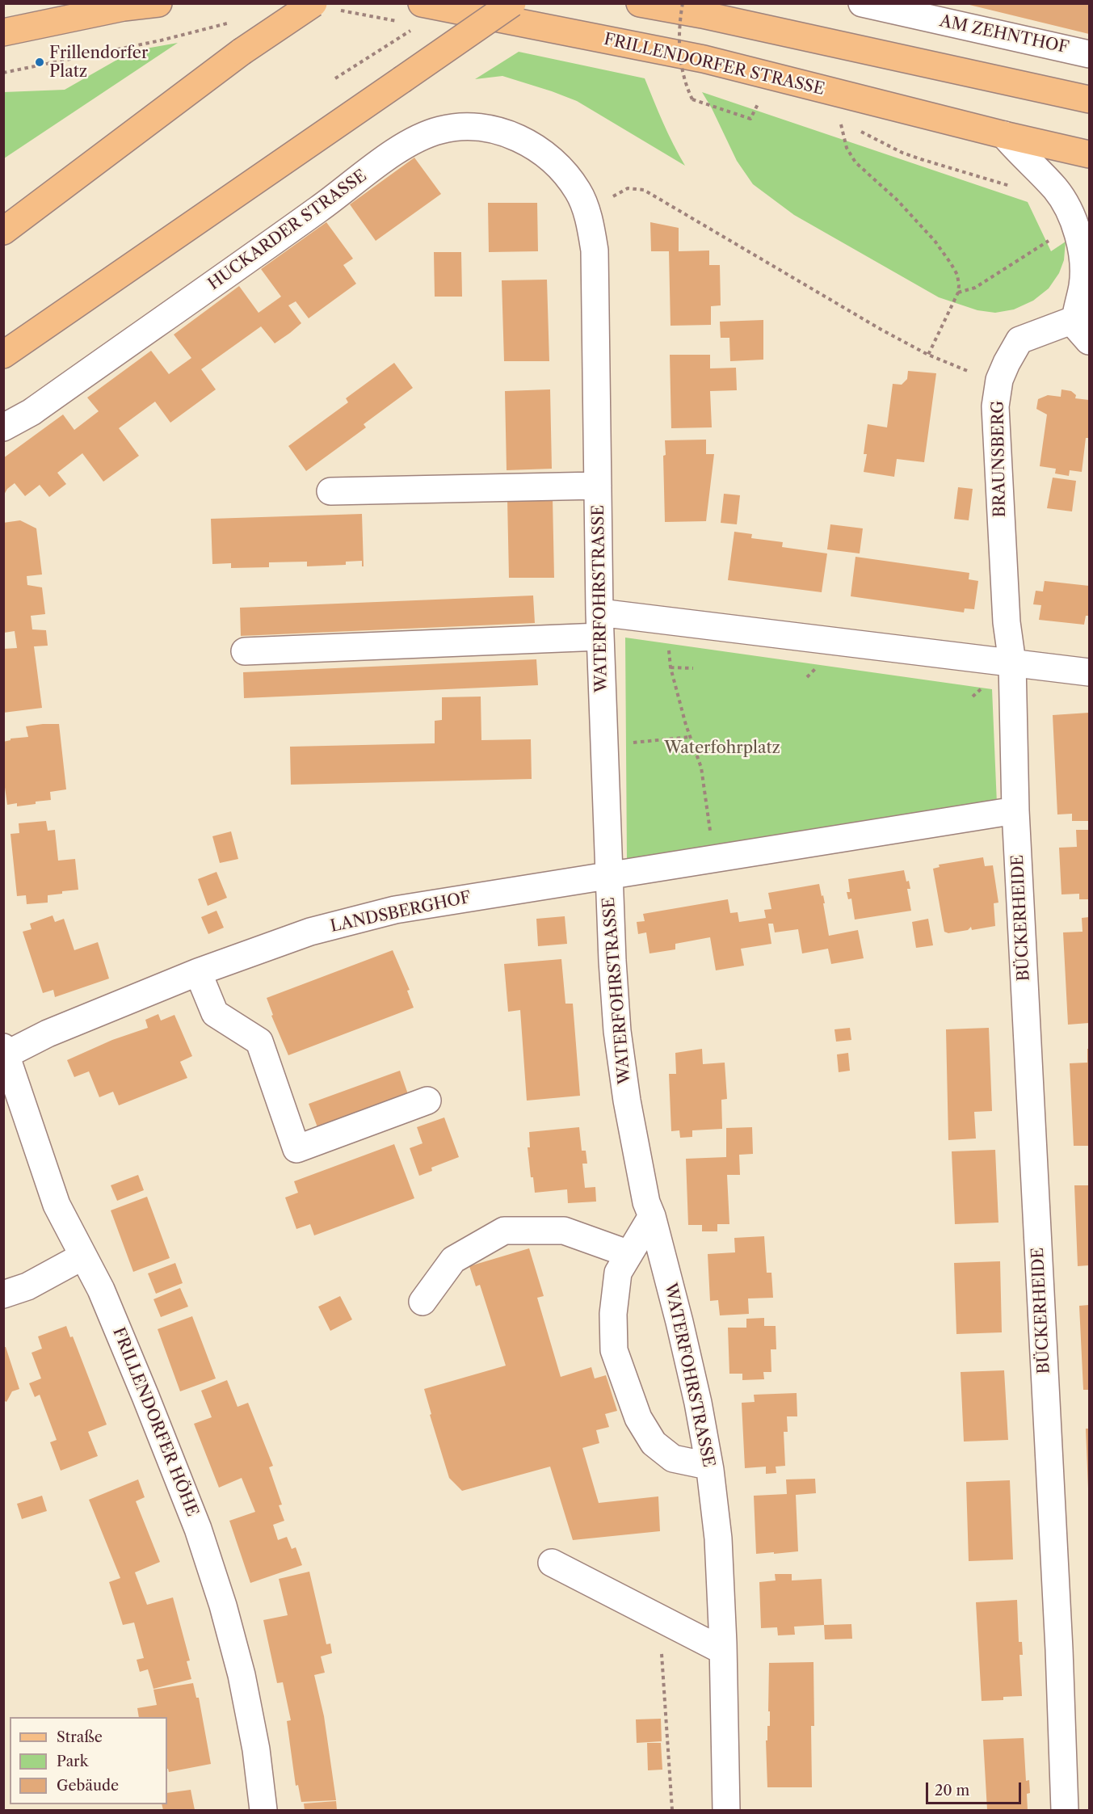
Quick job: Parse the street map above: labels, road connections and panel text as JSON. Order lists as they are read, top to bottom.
{
  "streets": {
    "main road": ["FRILLENDORFER STRASSE"],
    "street": [
      "AM ZEHNTHOF",
      "HUCKARDER STRASSE",
      "BRAUNSBERG",
      "WATERFOHRSTRASSE",
      "LANDSBERGHOF",
      "BÜCKERHEIDE",
      "FRILLENDORFER HÖHE"
    ]
  },
  "crossings": [
    ["HUCKARDER STRASSE", "WATERFOHRSTRASSE"],
    ["WATERFOHRSTRASSE", "LANDSBERGHOF"],
    ["LANDSBERGHOF", "FRILLENDORFER HÖHE"]
  ],
  "parks": ["Waterfohrplatz"],
  "places": ["Frillendorfer Platz"],
  "legend": ["Straße", "Park", "Gebäude"],
  "scale_bar": "20 m"
}
